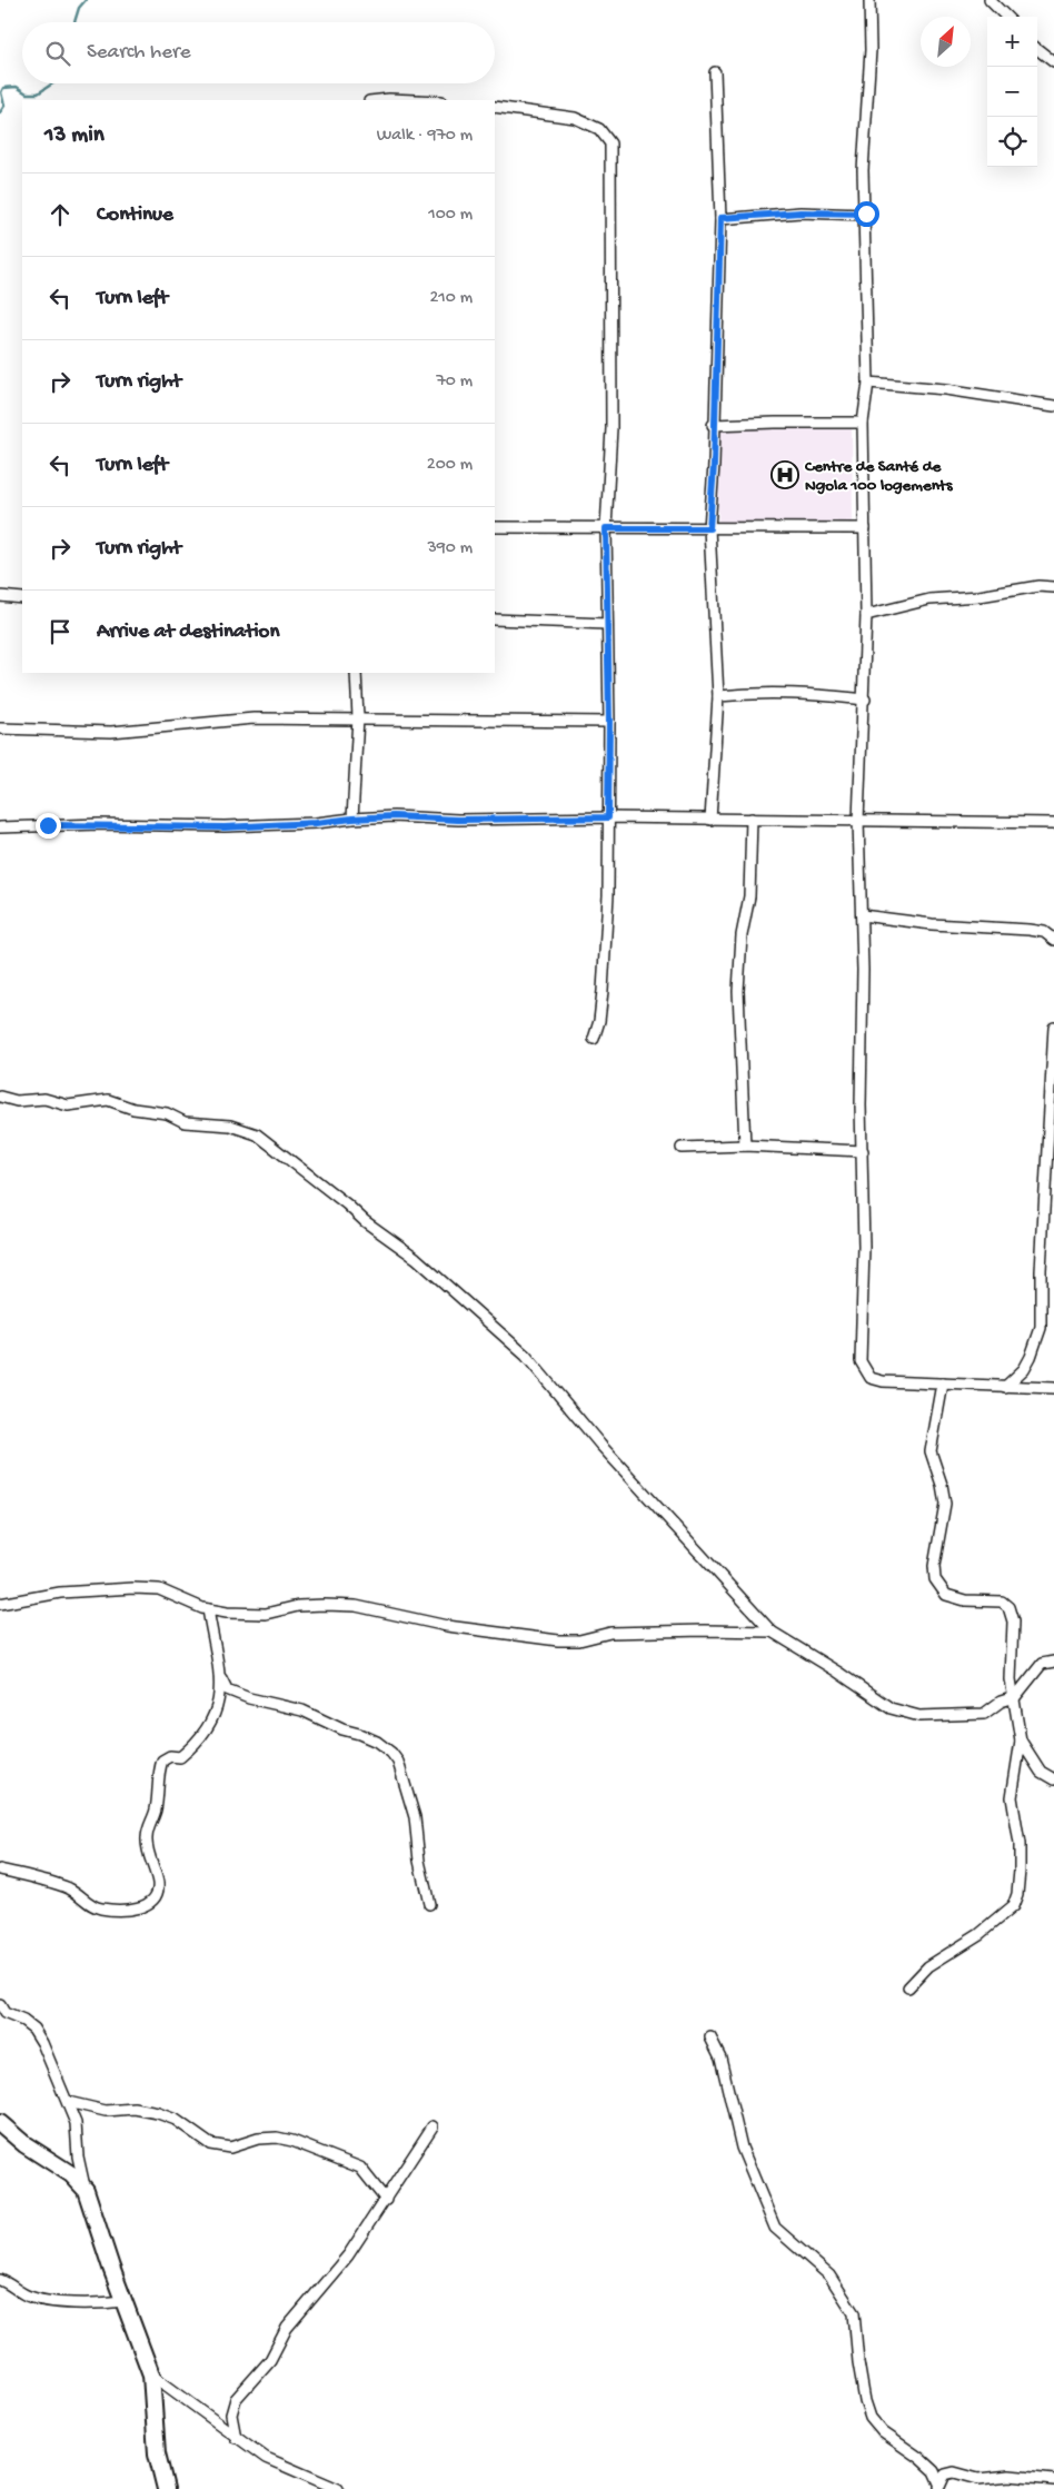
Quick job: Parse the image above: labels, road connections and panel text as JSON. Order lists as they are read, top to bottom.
{
  "places": {
    "hospital": ["Centre de Santé de Ngola 100 logements"]
  },
  "north": "top right",
  "page": {
    "map_buttons": ["+", "−"],
    "search": "Search here",
    "heading": ["13 min", "Walk · 970 m"],
    "list": [
      ["Continue", "100 m"],
      ["Turn left", "210 m"],
      ["Turn right", "70 m"],
      ["Turn left", "200 m"],
      ["Turn right", "390 m"],
      "Arrive at destination"
    ]
  }
}
